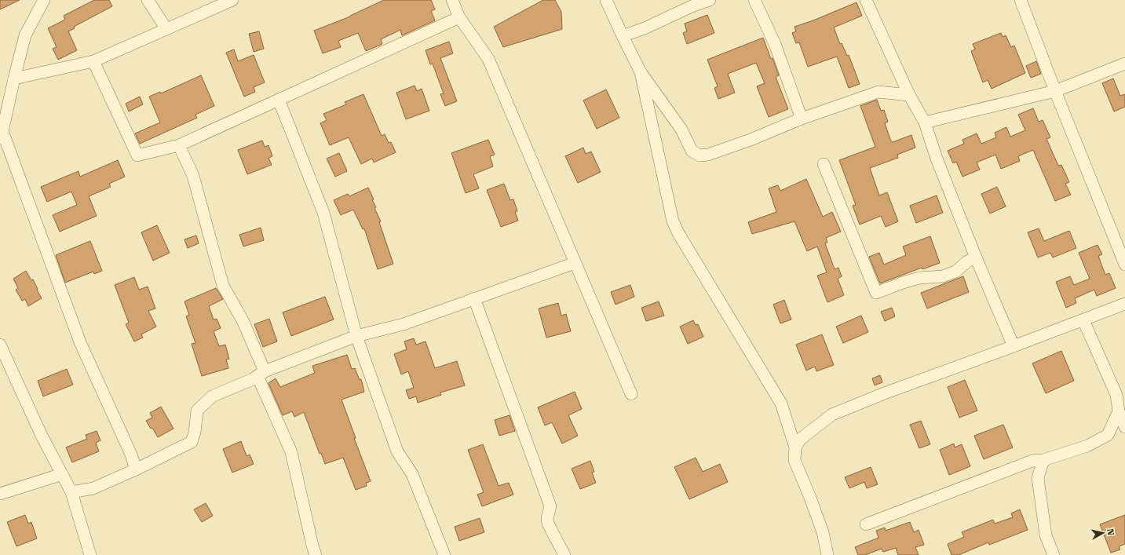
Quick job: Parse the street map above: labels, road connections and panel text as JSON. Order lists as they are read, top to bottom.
{
  "north": "right"
}
